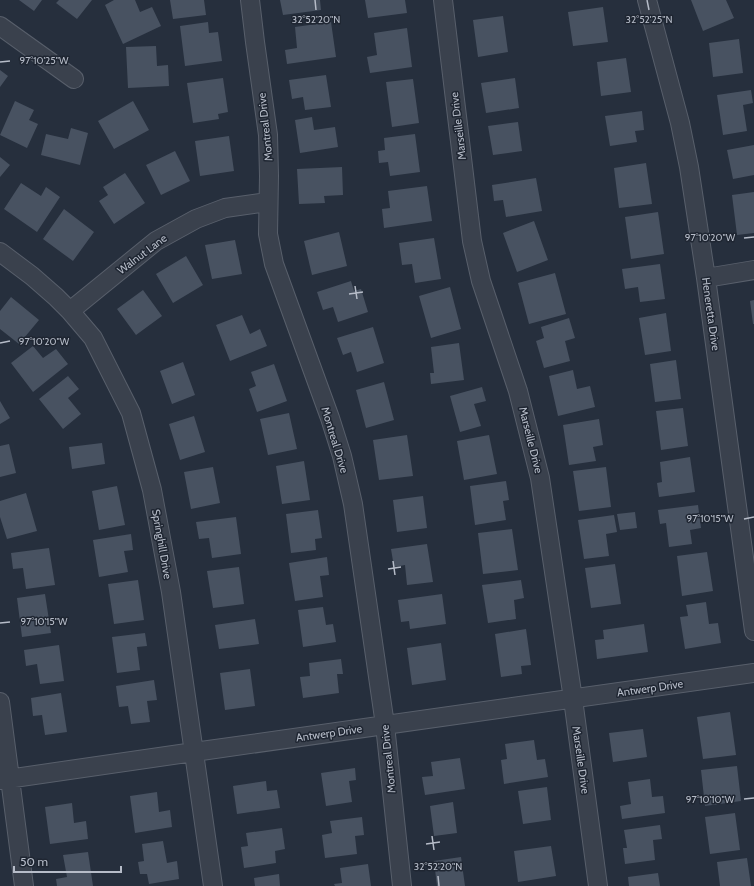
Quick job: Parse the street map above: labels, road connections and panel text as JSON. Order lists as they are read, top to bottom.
{
  "streets": {
    "street": [
      "Marseille Drive",
      "Montreal Drive",
      "Walnut Lane",
      "Heneretta Drive",
      "Springhill Drive",
      "Antwerp Drive"
    ]
  },
  "crossings": [
    ["Marseille Drive", "Antwerp Drive"],
    ["Montreal Drive", "Walnut Lane"],
    ["Montreal Drive", "Antwerp Drive"],
    ["Walnut Lane", "Springhill Drive"],
    ["Springhill Drive", "Antwerp Drive"]
  ],
  "scale_bar": "50 m",
  "coordinates": [
    "32°52'20\"N",
    "32°52'25\"N",
    "97°10'25\"W",
    "97°10'20\"W",
    "97°10'15\"W",
    "97°10'10\"W"
  ]
}
